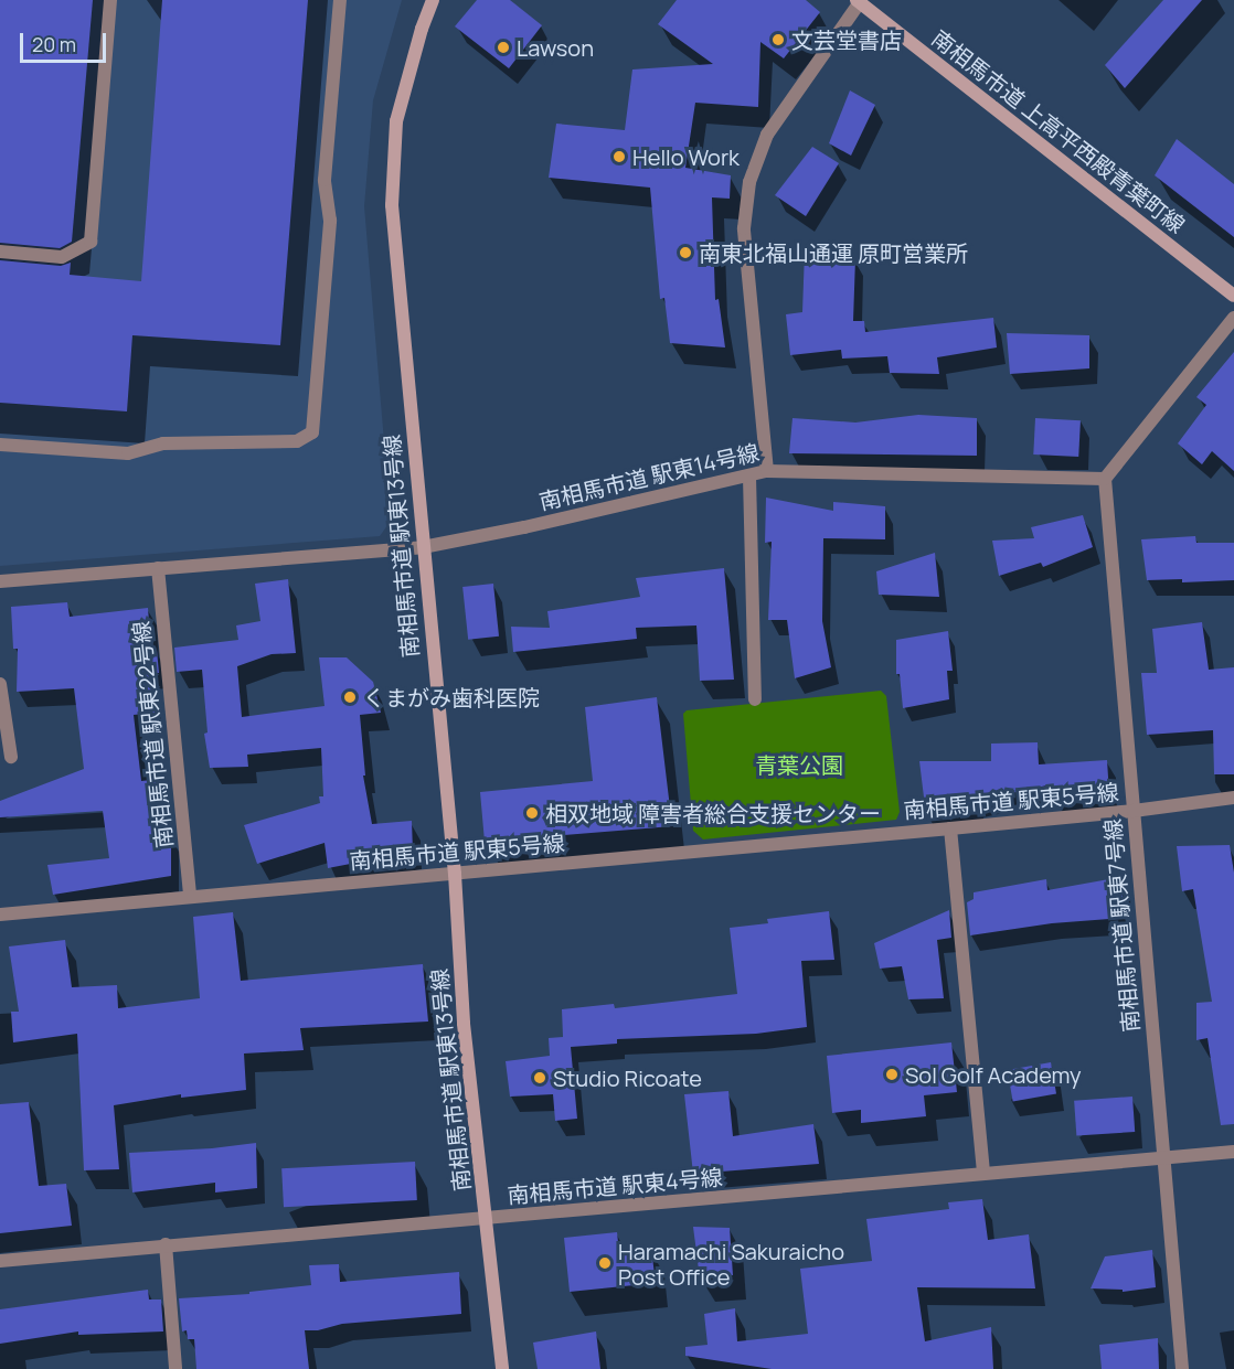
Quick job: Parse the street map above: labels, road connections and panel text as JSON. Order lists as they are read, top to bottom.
{
  "streets": {
    "street": [
      "南相馬市道 上高平西殿青葉町線",
      "南相馬市道 駅東14号線",
      "南相馬市道 駅東13号線",
      "南相馬市道 駅東22号線",
      "南相馬市道 駅東5号線",
      "南相馬市道 駅東7号線",
      "南相馬市道 駅東4号線"
    ]
  },
  "crossings": [
    ["南相馬市道 駅東14号線", "南相馬市道 駅東13号線"],
    ["南相馬市道 駅東14号線", "南相馬市道 駅東22号線"],
    ["南相馬市道 駅東14号線", "南相馬市道 駅東7号線"],
    ["南相馬市道 駅東13号線", "南相馬市道 駅東5号線"],
    ["南相馬市道 駅東13号線", "南相馬市道 駅東4号線"],
    ["南相馬市道 駅東22号線", "南相馬市道 駅東5号線"],
    ["南相馬市道 駅東5号線", "南相馬市道 駅東7号線"],
    ["南相馬市道 駅東7号線", "南相馬市道 駅東4号線"]
  ],
  "parks": ["青葉公園"],
  "places": [
    "文芸堂書店",
    "Lawson",
    "Hello Work",
    "南東北福山通運 原町営業所",
    "くまがみ歯科医院",
    "相双地域 障害者総合支援センター",
    "Sol Golf Academy",
    "Studio Ricoate",
    "Haramachi Sakuraicho Post Office"
  ],
  "scale_bar": "20 m"
}
